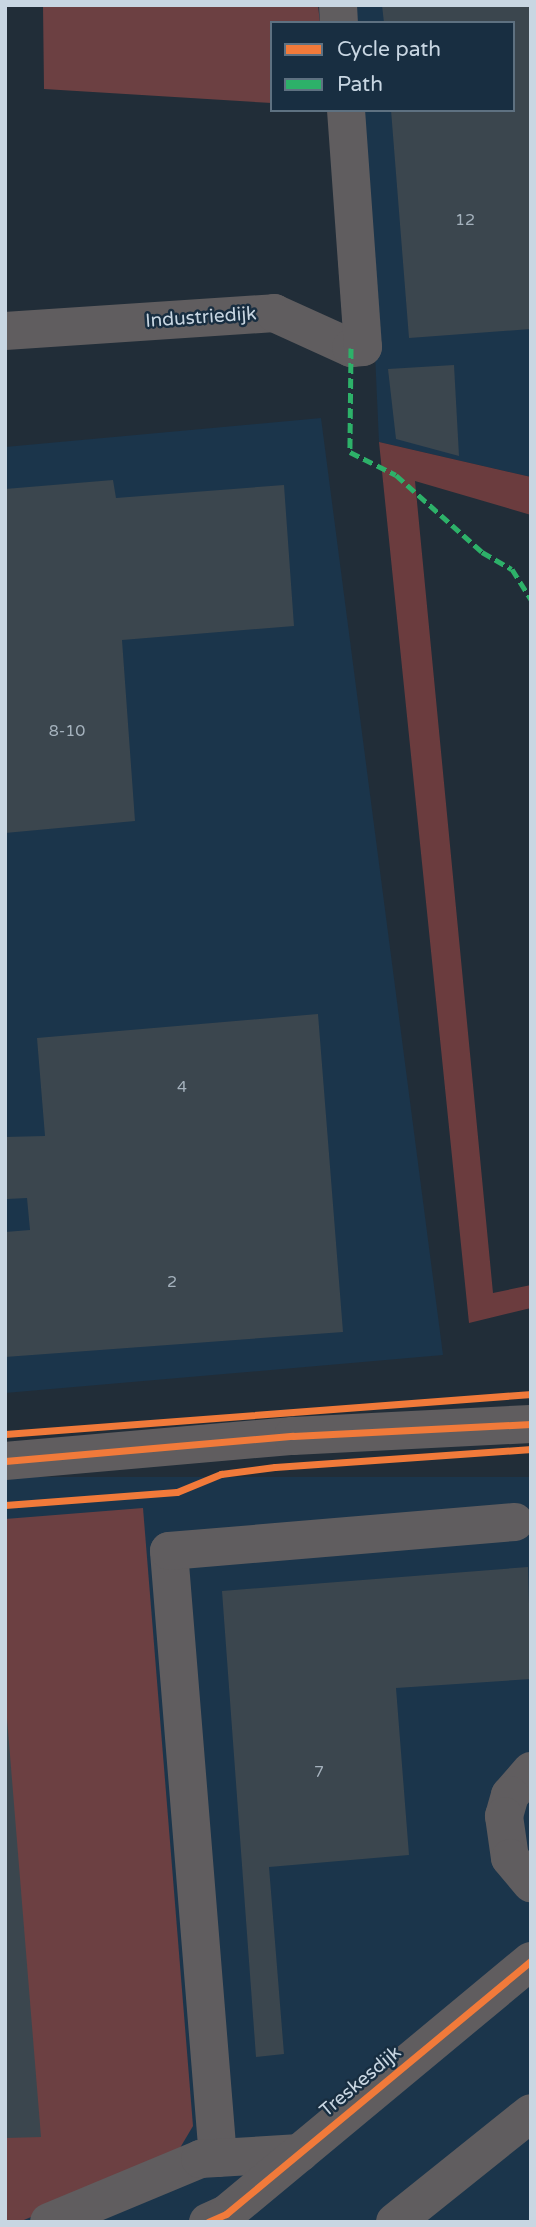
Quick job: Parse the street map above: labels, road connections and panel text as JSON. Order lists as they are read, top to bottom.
{
  "streets": {
    "street": ["Industriedijk", "Treskesdijk"]
  },
  "house_numbers": [
    "12",
    "8-10",
    "4",
    "2",
    "7"
  ],
  "legend": ["Cycle path", "Path"]
}
